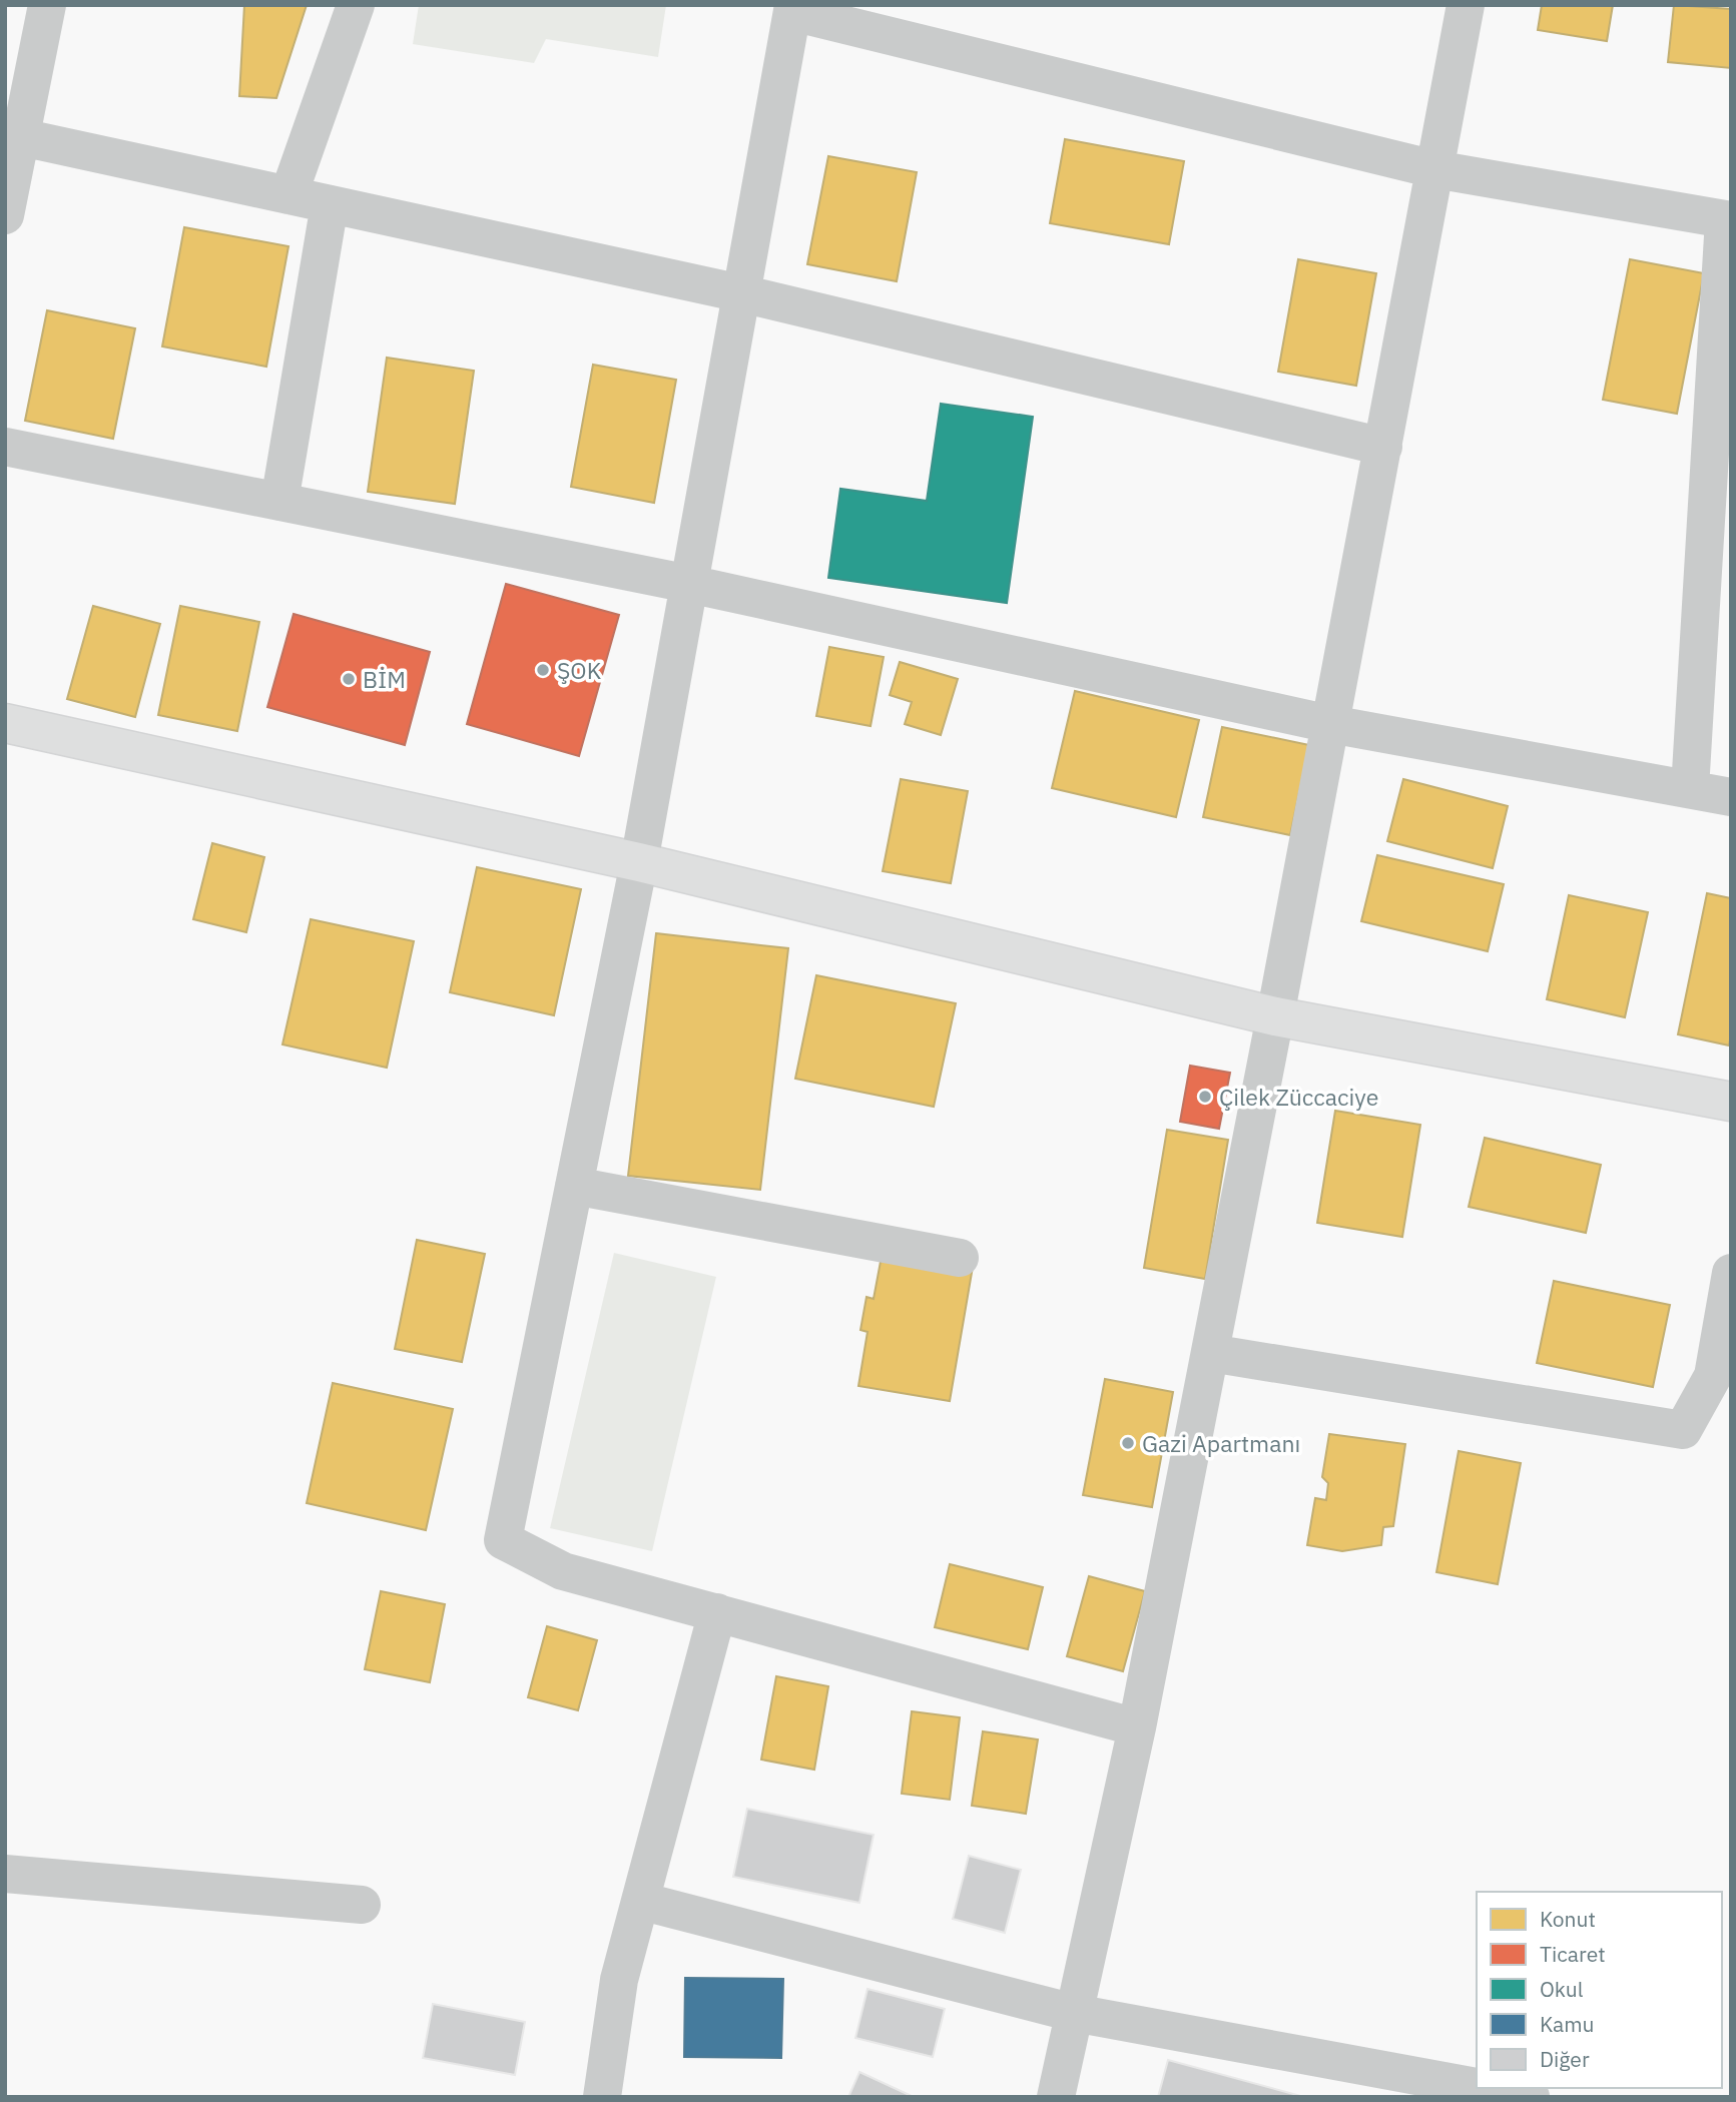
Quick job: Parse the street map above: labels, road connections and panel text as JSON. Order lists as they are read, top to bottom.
{
  "places": [
    "ŞOK",
    "BİM",
    "Çilek Züccaciye",
    "Gazi Apartmanı"
  ],
  "legend": [
    "Konut",
    "Ticaret",
    "Okul",
    "Kamu",
    "Diğer"
  ]
}
